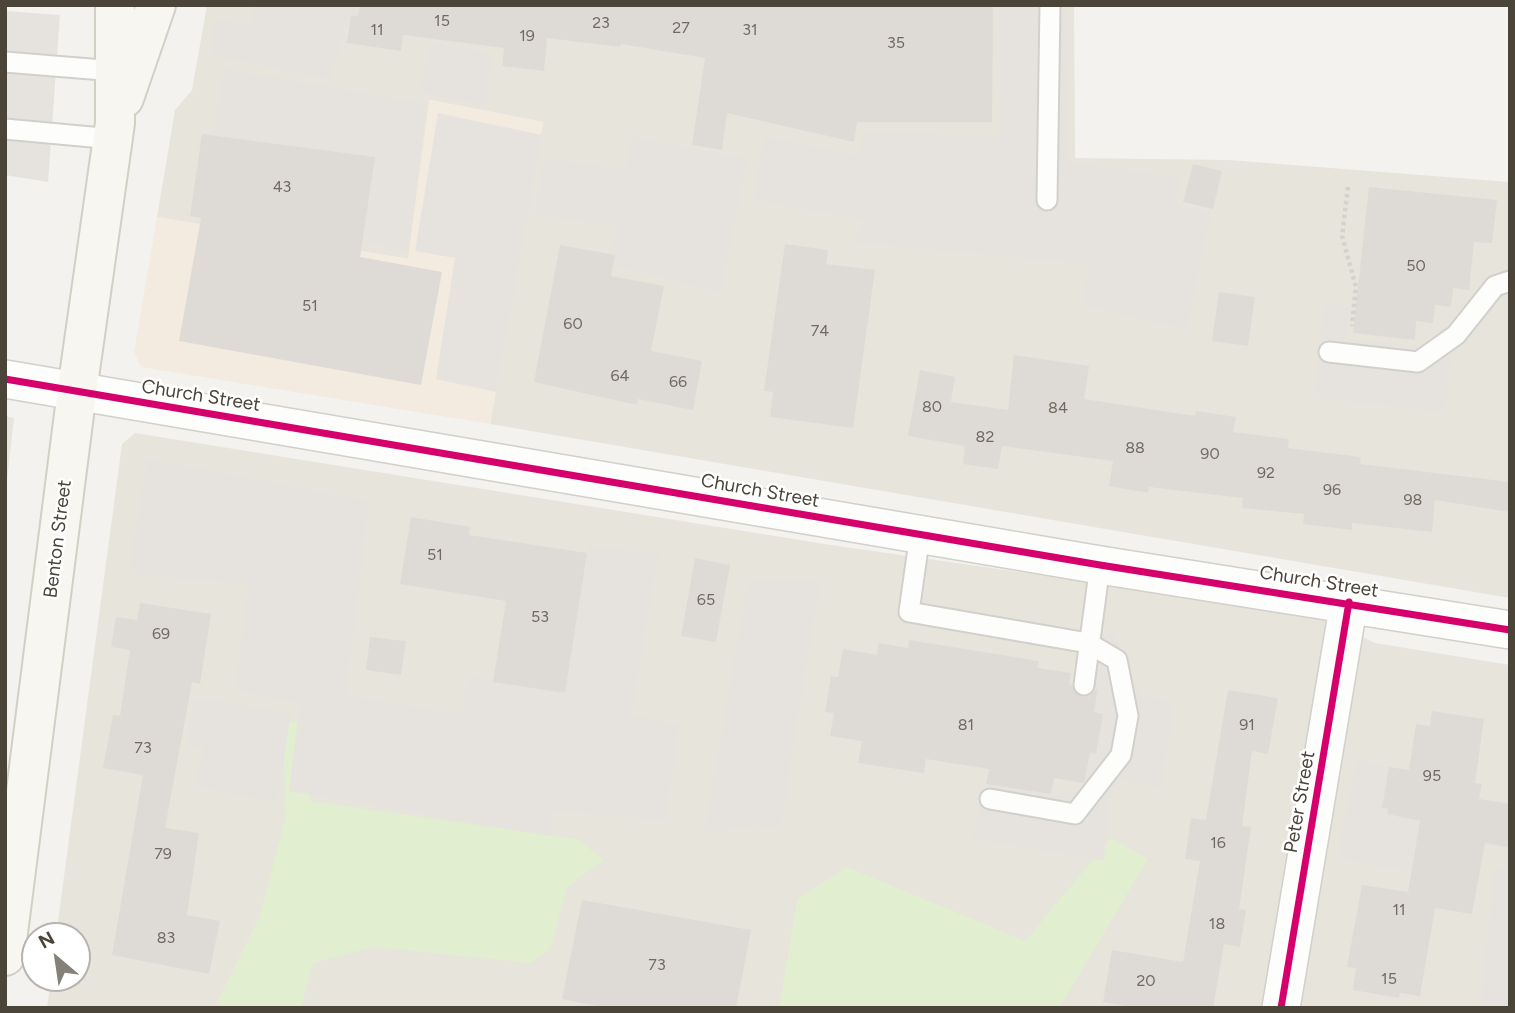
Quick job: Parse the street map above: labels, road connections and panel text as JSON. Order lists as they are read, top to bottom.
{
  "streets": {
    "main road": ["Benton Street"],
    "street": ["Church Street", "Peter Street"]
  },
  "crossings": [
    ["Church Street", "Benton Street"],
    ["Church Street", "Peter Street"]
  ],
  "house_numbers": [
    "15",
    "23",
    "27",
    "11",
    "31",
    "19",
    "35",
    "43",
    "50",
    "51",
    "60",
    "74",
    "64",
    "66",
    "80",
    "84",
    "82",
    "88",
    "90",
    "92",
    "96",
    "98",
    "51",
    "65",
    "53",
    "69",
    "81",
    "91",
    "73",
    "95",
    "16",
    "79",
    "11",
    "18",
    "83",
    "73",
    "15",
    "20"
  ],
  "north": "top left"
}
